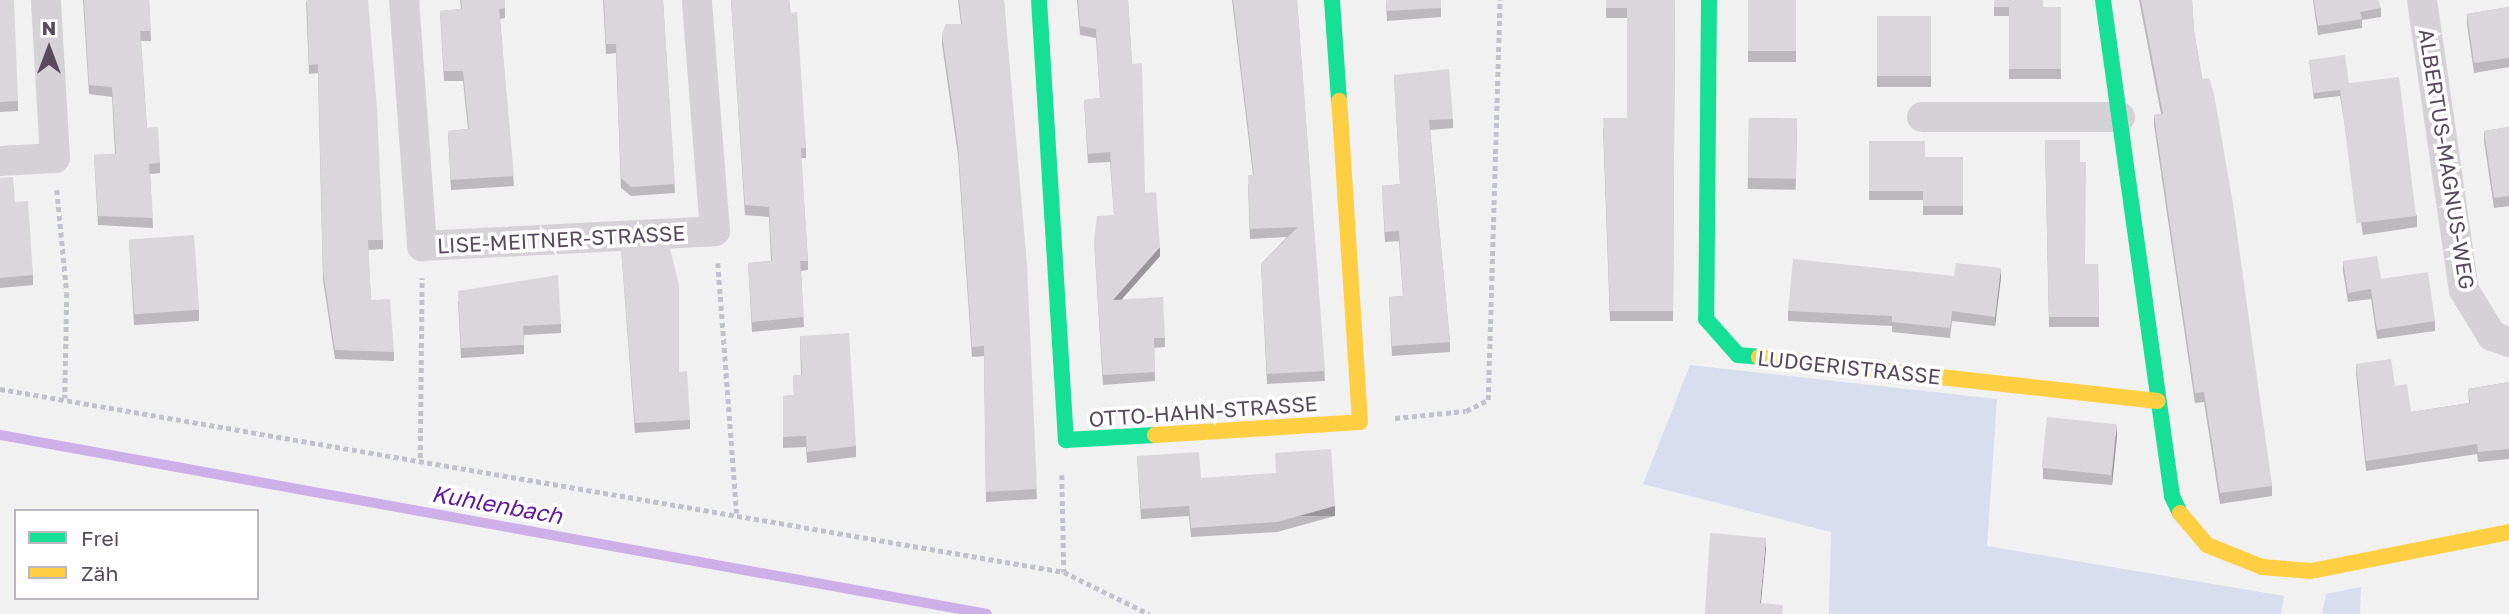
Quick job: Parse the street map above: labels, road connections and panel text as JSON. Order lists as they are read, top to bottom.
{
  "streets": {
    "street": [
      "ALBERTUS-MAGNUS-WEG",
      "LISE-MEITNER-STRASSE",
      "LUDGERISTRASSE",
      "OTTO-HAHN-STRASSE"
    ]
  },
  "water": ["Kuhlenbach"],
  "legend": ["Frei", "Zäh"],
  "north": "top"
}
